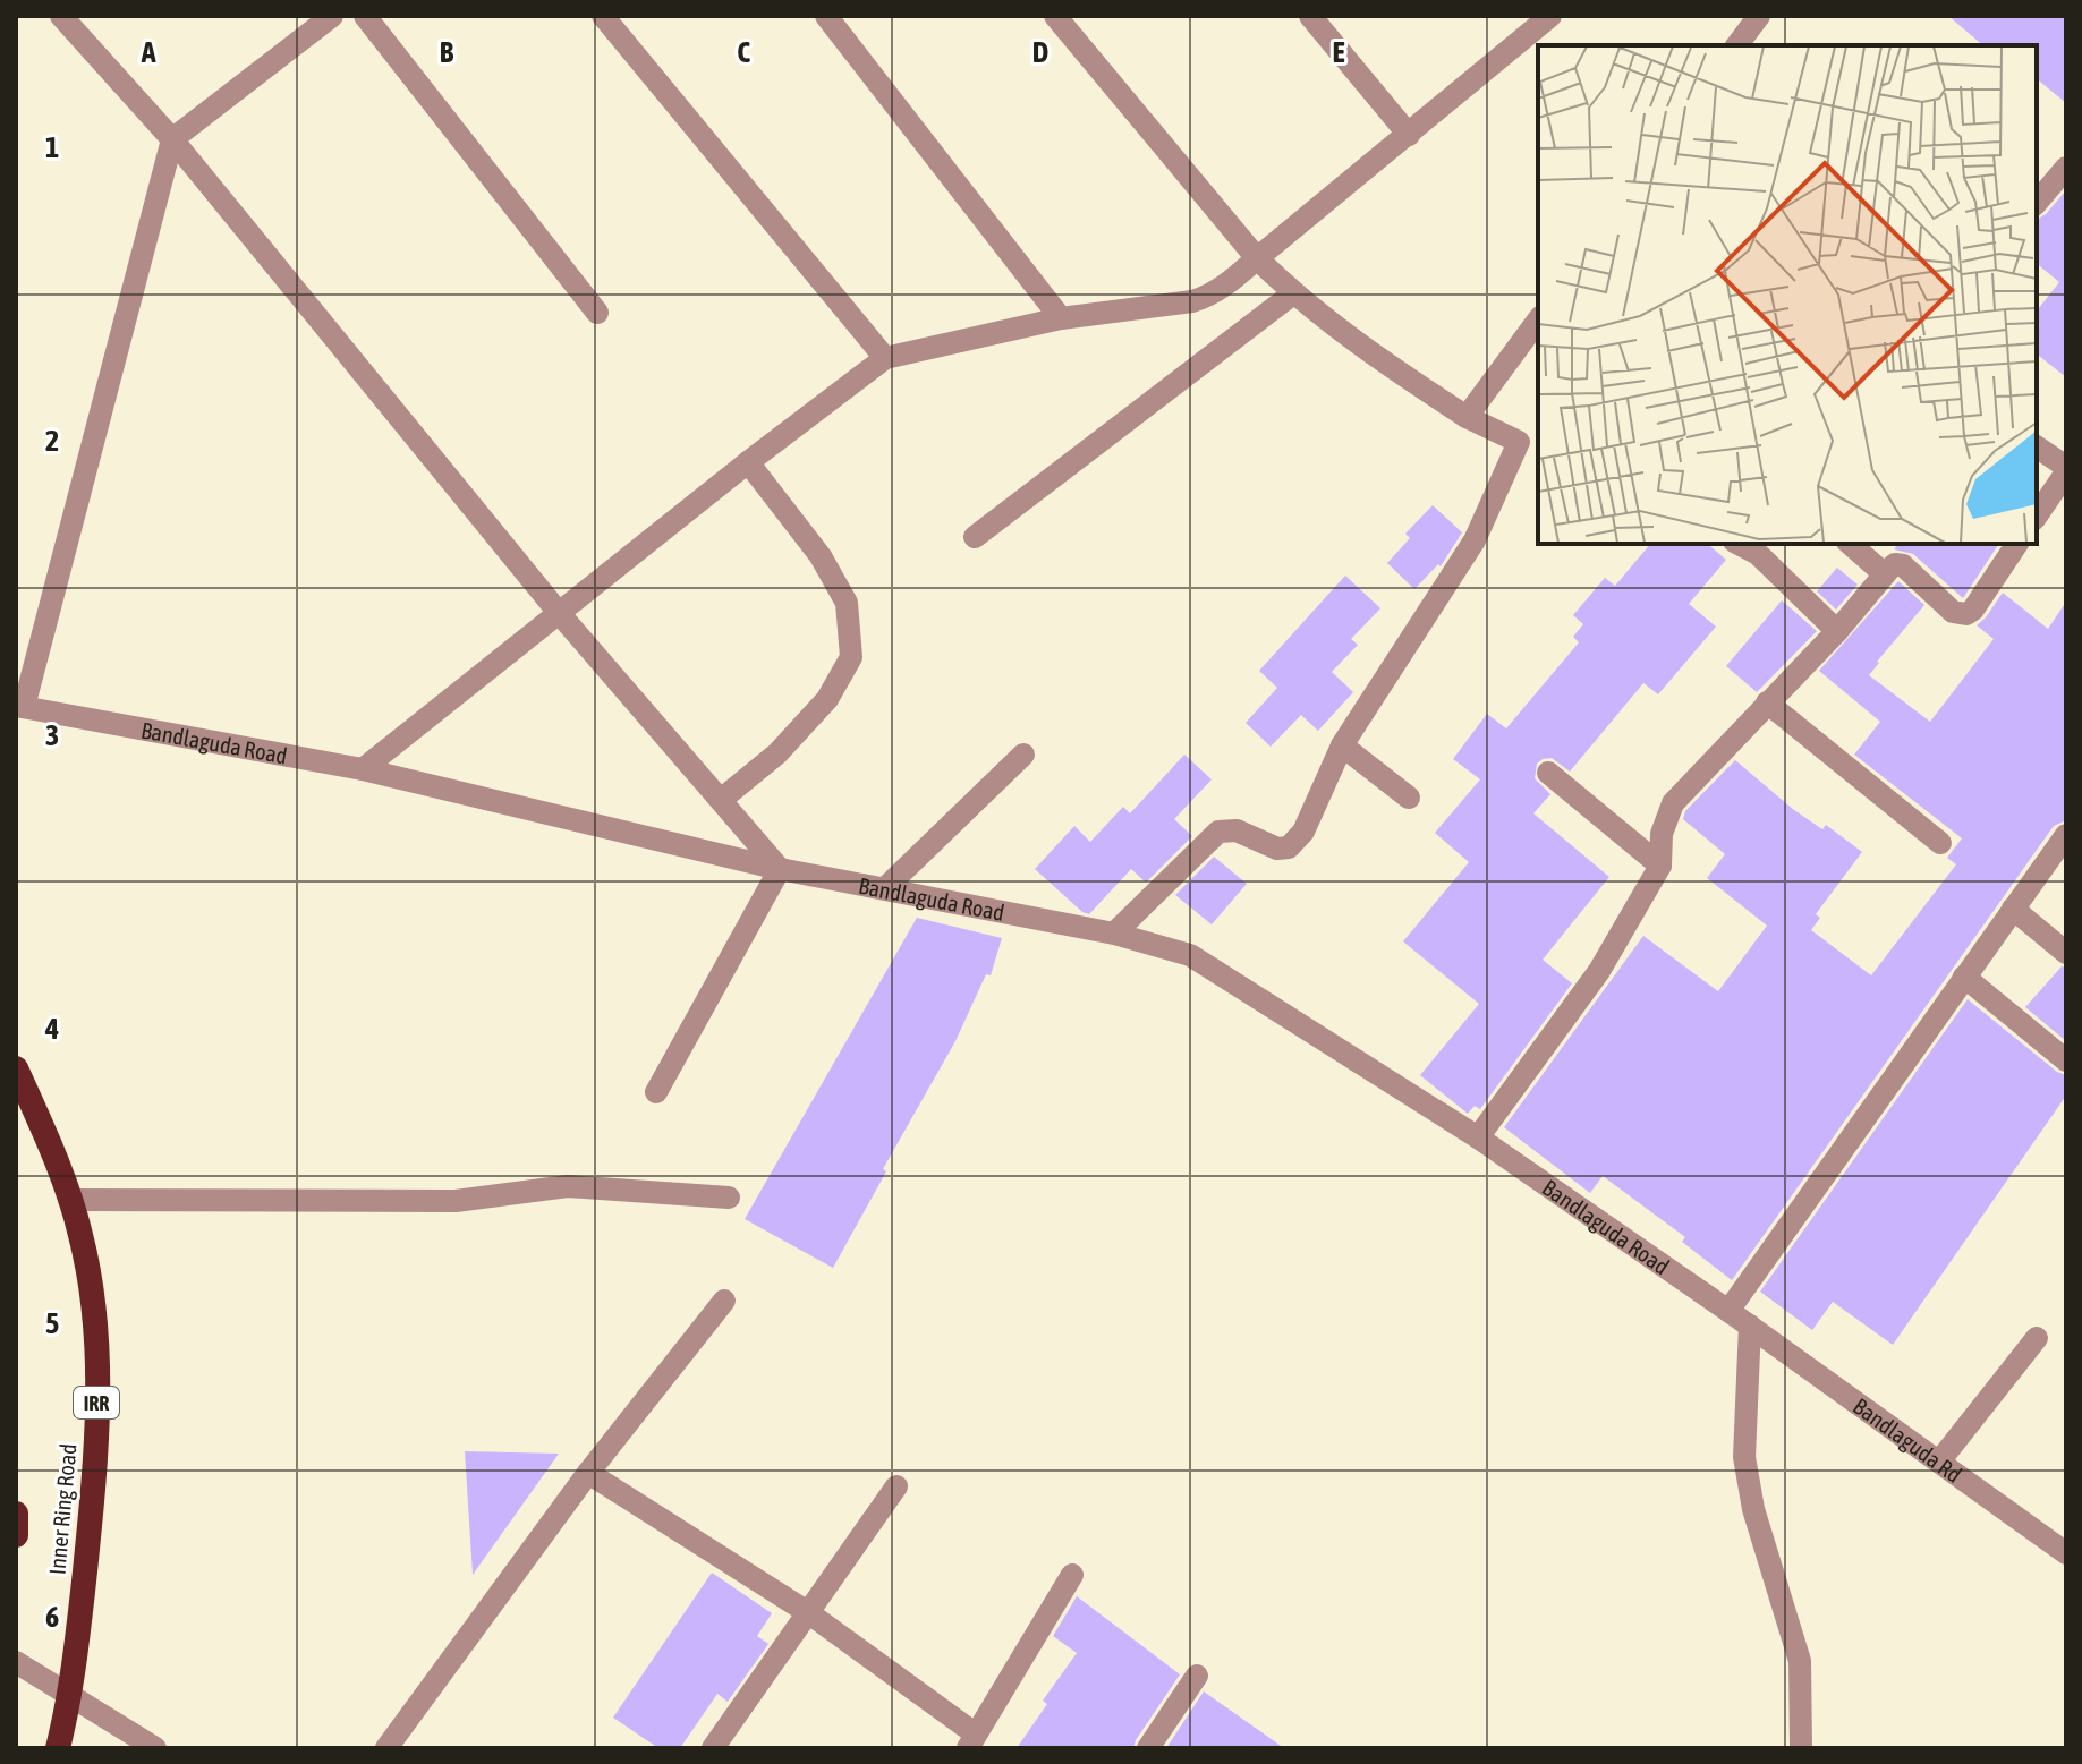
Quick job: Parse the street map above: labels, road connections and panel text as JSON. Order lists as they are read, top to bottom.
{
  "streets": {
    "highway": ["IRR", "Inner Ring Road"],
    "street": ["Bandlaguda Road", "Bandlaguda Rd"]
  },
  "crossings": [
    ["Bandlaguda Road", "Bandlaguda Rd"]
  ],
  "grid": {
    "columns": [
      "A",
      "B",
      "C",
      "D",
      "E"
    ],
    "rows": [
      "1",
      "2",
      "3",
      "4",
      "5",
      "6"
    ]
  }
}
